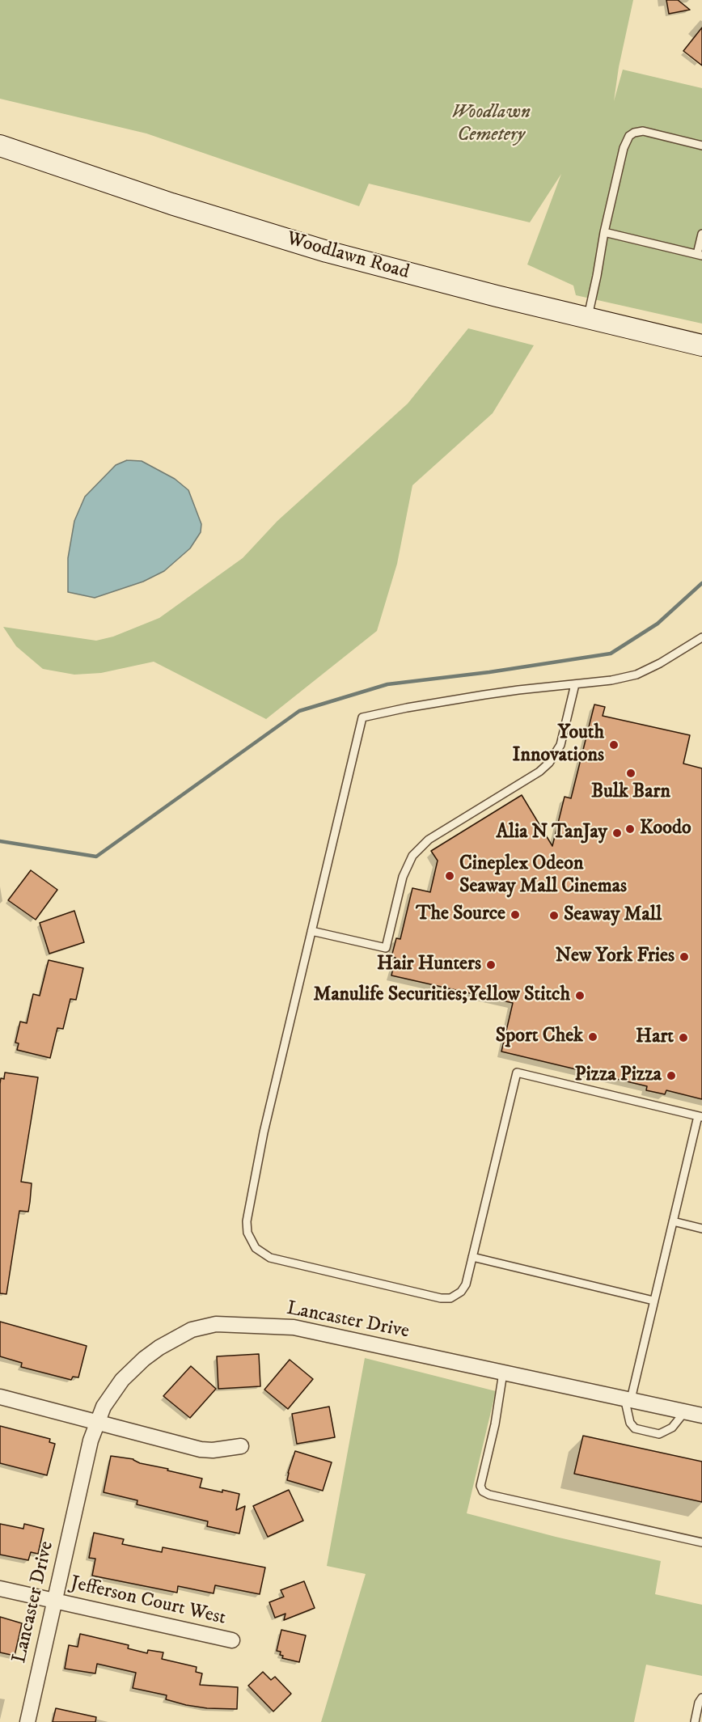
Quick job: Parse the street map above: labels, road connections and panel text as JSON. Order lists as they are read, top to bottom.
{
  "streets": {
    "main road": ["Woodlawn Road"],
    "street": ["Lancaster Drive", "Jefferson Court West"]
  },
  "crossings": [
    ["Lancaster Drive", "Jefferson Court West"]
  ],
  "parks": ["Woodlawn Cemetery"],
  "places": [
    "Youth Innovations",
    "Bulk Barn",
    "Koodo",
    "Alia N TanJay",
    "Cineplex Odeon Seaway Mall Cinemas",
    "The Source",
    "Seaway Mall",
    "New York Fries",
    "Hair Hunters",
    "Manulife Securities;Yellow Stitch",
    "Sport Chek",
    "Hart",
    "Pizza Pizza"
  ]
}
